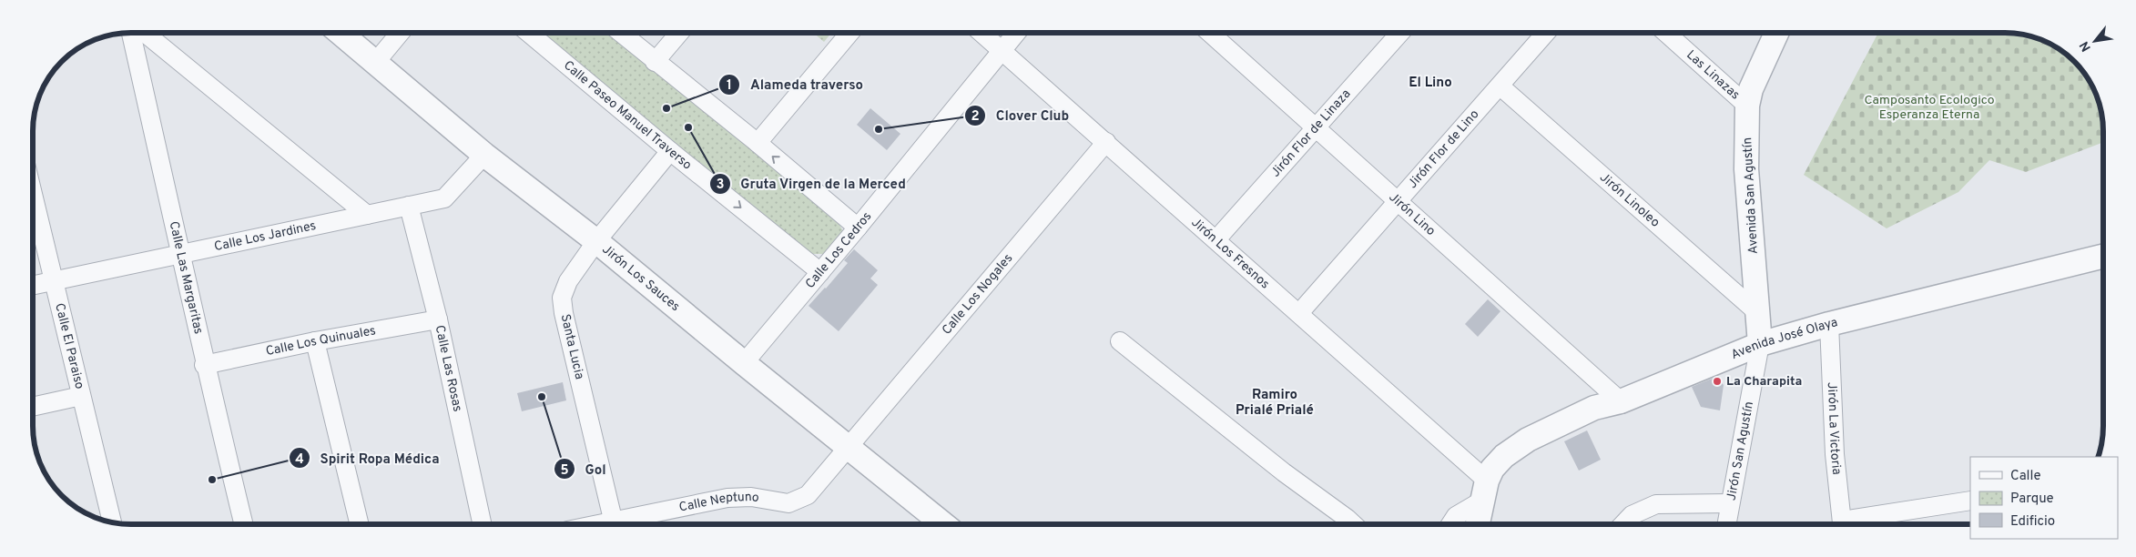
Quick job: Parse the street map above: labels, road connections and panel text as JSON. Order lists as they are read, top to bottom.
{
  "streets": {
    "street": [
      "Las Linazas",
      "Calle Paseo Manuel Traverso",
      "Jirón Flor de Linaza",
      "Jirón Flor de Lino",
      "Avenida San Agustín",
      "Jirón Linoleo",
      "Jirón Lino",
      "Calle Los Jardines",
      "Calle Los Cedros",
      "Jirón Los Fresnos",
      "Calle Las Margaritas",
      "Jirón Los Sauces",
      "Calle Los Nogales",
      "Avenida José Olaya",
      "Calle Los Quinuales",
      "Calle El Paraiso",
      "Santa Lucia",
      "Calle Las Rosas",
      "Jirón La Victoria",
      "Jirón San Agustín",
      "Calle Neptuno"
    ]
  },
  "crossings": [
    ["Las Linazas", "Avenida San Agustín"],
    ["Calle Paseo Manuel Traverso", "Calle Los Cedros"],
    ["Calle Paseo Manuel Traverso", "Santa Lucia"],
    ["Jirón Flor de Linaza", "Jirón Lino"],
    ["Jirón Flor de Linaza", "Jirón Los Fresnos"],
    ["Jirón Flor de Lino", "Jirón Linoleo"],
    ["Jirón Flor de Lino", "Jirón Lino"],
    ["Jirón Flor de Lino", "Jirón Los Fresnos"],
    ["Avenida San Agustín", "Jirón Linoleo"],
    ["Avenida San Agustín", "Avenida José Olaya"],
    ["Avenida San Agustín", "Jirón San Agustín"],
    ["Jirón Lino", "Avenida José Olaya"],
    ["Calle Los Jardines", "Calle Las Margaritas"],
    ["Calle Los Jardines", "Jirón Los Sauces"],
    ["Calle Los Jardines", "Calle El Paraiso"],
    ["Calle Los Jardines", "Calle Las Rosas"],
    ["Calle Los Cedros", "Jirón Los Fresnos"],
    ["Calle Los Cedros", "Jirón Los Sauces"],
    ["Jirón Los Fresnos", "Calle Los Nogales"],
    ["Jirón Los Fresnos", "Avenida José Olaya"],
    ["Calle Las Margaritas", "Calle Los Quinuales"],
    ["Jirón Los Sauces", "Calle Los Nogales"],
    ["Jirón Los Sauces", "Santa Lucia"],
    ["Jirón Los Sauces", "Calle Neptuno"],
    ["Calle Los Nogales", "Calle Neptuno"],
    ["Avenida José Olaya", "Jirón La Victoria"],
    ["Avenida José Olaya", "Jirón San Agustín"],
    ["Calle Los Quinuales", "Calle Las Rosas"]
  ],
  "districts": ["El Lino", "Ramiro Prialé Prialé"],
  "parks": ["Camposanto Ecologico Esperanza Eterna"],
  "places": [
    "Alameda traverso",
    "Gruta Virgen de la Merced",
    "Clover Club",
    "La Charapita",
    "Gol",
    "Spirit Ropa Médica"
  ],
  "legend": ["Calle", "Parque", "Edificio"],
  "north": "bottom left"
}
